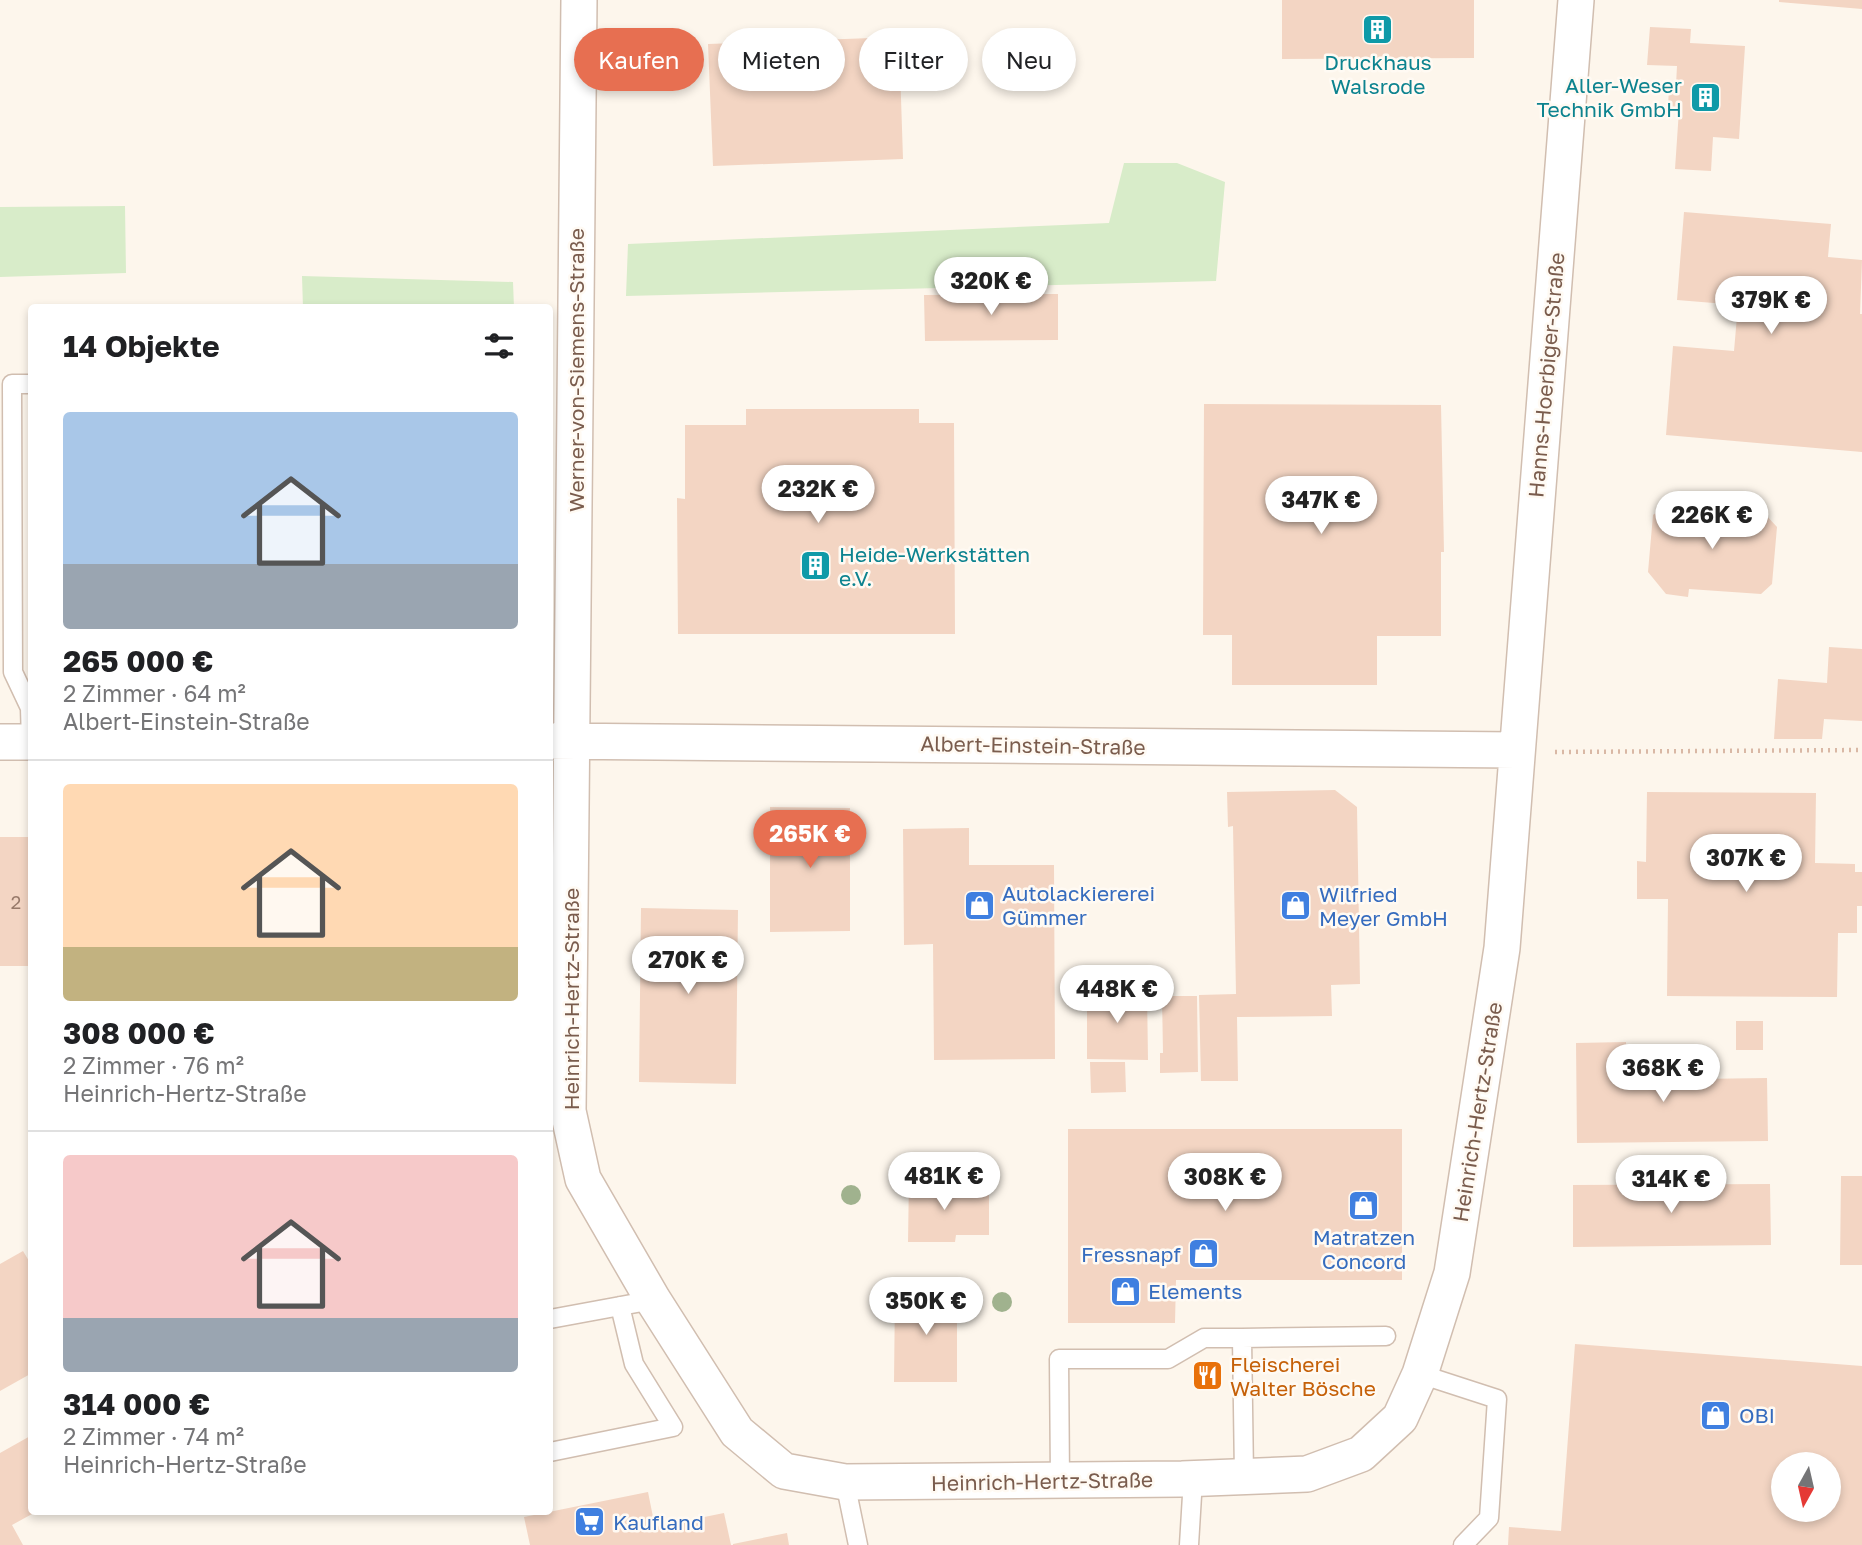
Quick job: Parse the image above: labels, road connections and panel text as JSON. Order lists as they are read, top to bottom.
{
  "streets": {
    "street": [
      "Werner-von-Siemens-Straße",
      "Hanns-Hoerbiger-Straße",
      "Albert-Einstein-Straße",
      "Heinrich-Hertz-Straße"
    ]
  },
  "crossings": [
    ["Werner-von-Siemens-Straße", "Albert-Einstein-Straße"],
    ["Werner-von-Siemens-Straße", "Heinrich-Hertz-Straße"],
    ["Hanns-Hoerbiger-Straße", "Albert-Einstein-Straße"],
    ["Hanns-Hoerbiger-Straße", "Heinrich-Hertz-Straße"],
    ["Albert-Einstein-Straße", "Heinrich-Hertz-Straße"]
  ],
  "places": {
    "building": ["Druckhaus Walsrode", "Aller-Weser Technik GmbH", "Heide-Werkstätten e.V."],
    "shop": [
      "Autolackiererei Gümmer",
      "Wilfried Meyer GmbH",
      "Matratzen Concord",
      "Fressnapf",
      "Elements",
      "OBI"
    ],
    "restaurant": ["Fleischerei Walter Bösche"],
    "supermarket": ["Kaufland"]
  },
  "house_numbers": ["2"],
  "north": "bottom",
  "page": {
    "chip": [
      "Kaufen",
      "Mieten",
      "Filter",
      "Neu"
    ],
    "price": [
      "320K €",
      "379K €",
      "232K €",
      "347K €",
      "226K €",
      "265K €",
      "307K €",
      "270K €",
      "448K €",
      "368K €",
      "481K €",
      "308K €",
      "314K €",
      "350K €"
    ],
    "heading": "14 Objekte",
    "list": [
      {
        "name": "265 000 €",
        "note": "2 Zimmer · 64 m² · Albert-Einstein-Straße"
      },
      {
        "name": "308 000 €",
        "note": "2 Zimmer · 76 m² · Heinrich-Hertz-Straße"
      },
      {
        "name": "314 000 €",
        "note": "2 Zimmer · 74 m² · Heinrich-Hertz-Straße"
      }
    ]
  }
}
